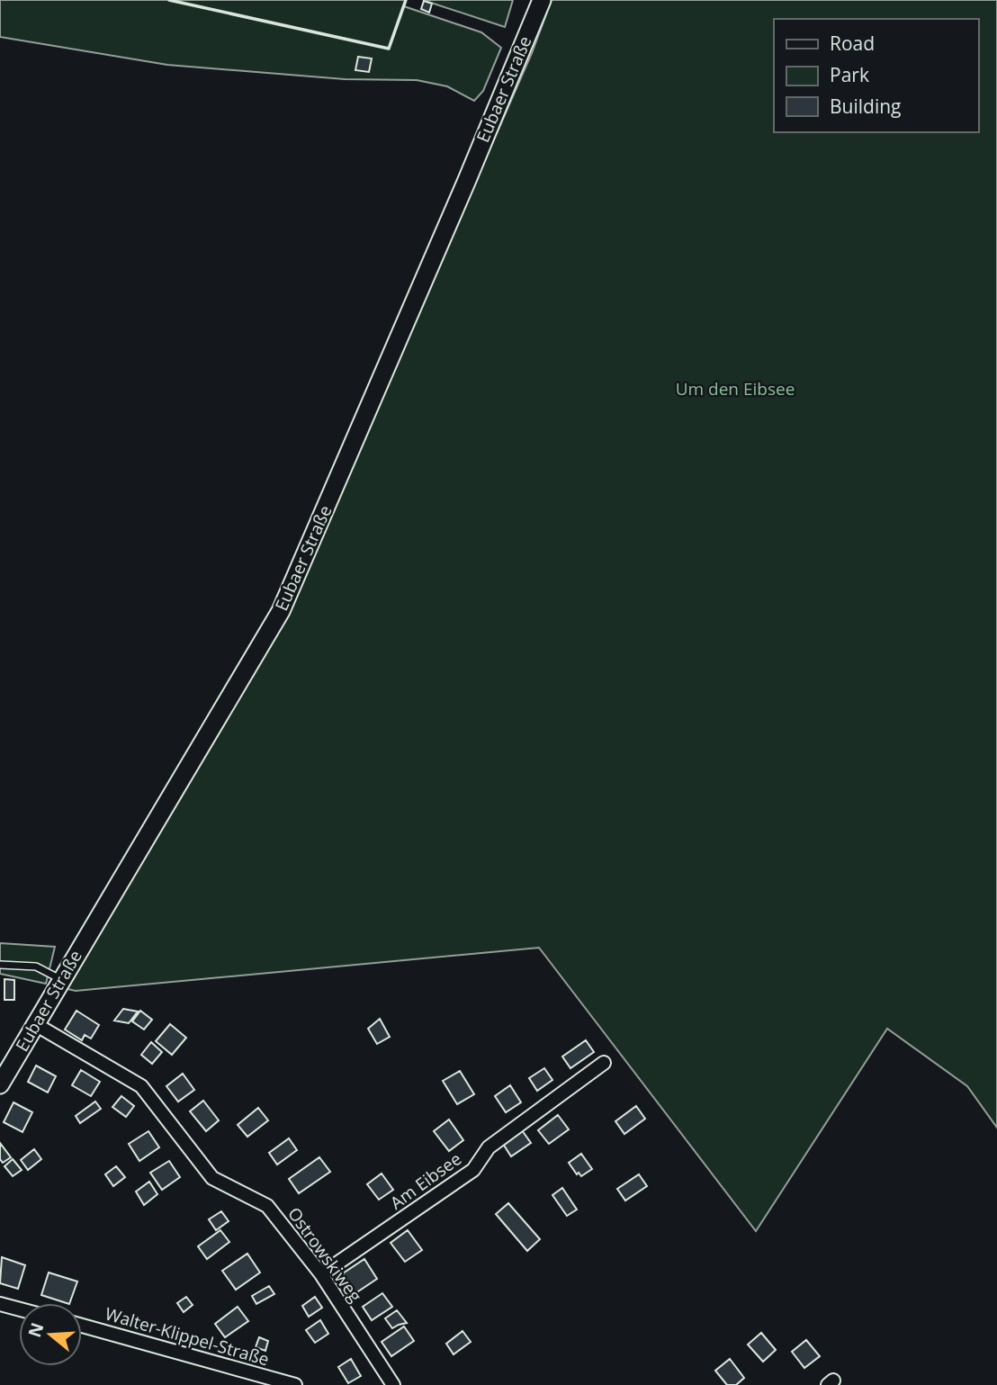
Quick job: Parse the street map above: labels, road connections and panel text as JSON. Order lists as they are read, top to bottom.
{
  "streets": {
    "street": [
      "Eubaer Straße",
      "Am Eibsee",
      "Ostrowskiweg",
      "Walter-Klippel-Straße"
    ]
  },
  "crossings": [
    ["Eubaer Straße", "Ostrowskiweg"],
    ["Am Eibsee", "Ostrowskiweg"]
  ],
  "parks": ["Um den Eibsee"],
  "legend": ["Road", "Park", "Building"],
  "north": "left"
}
